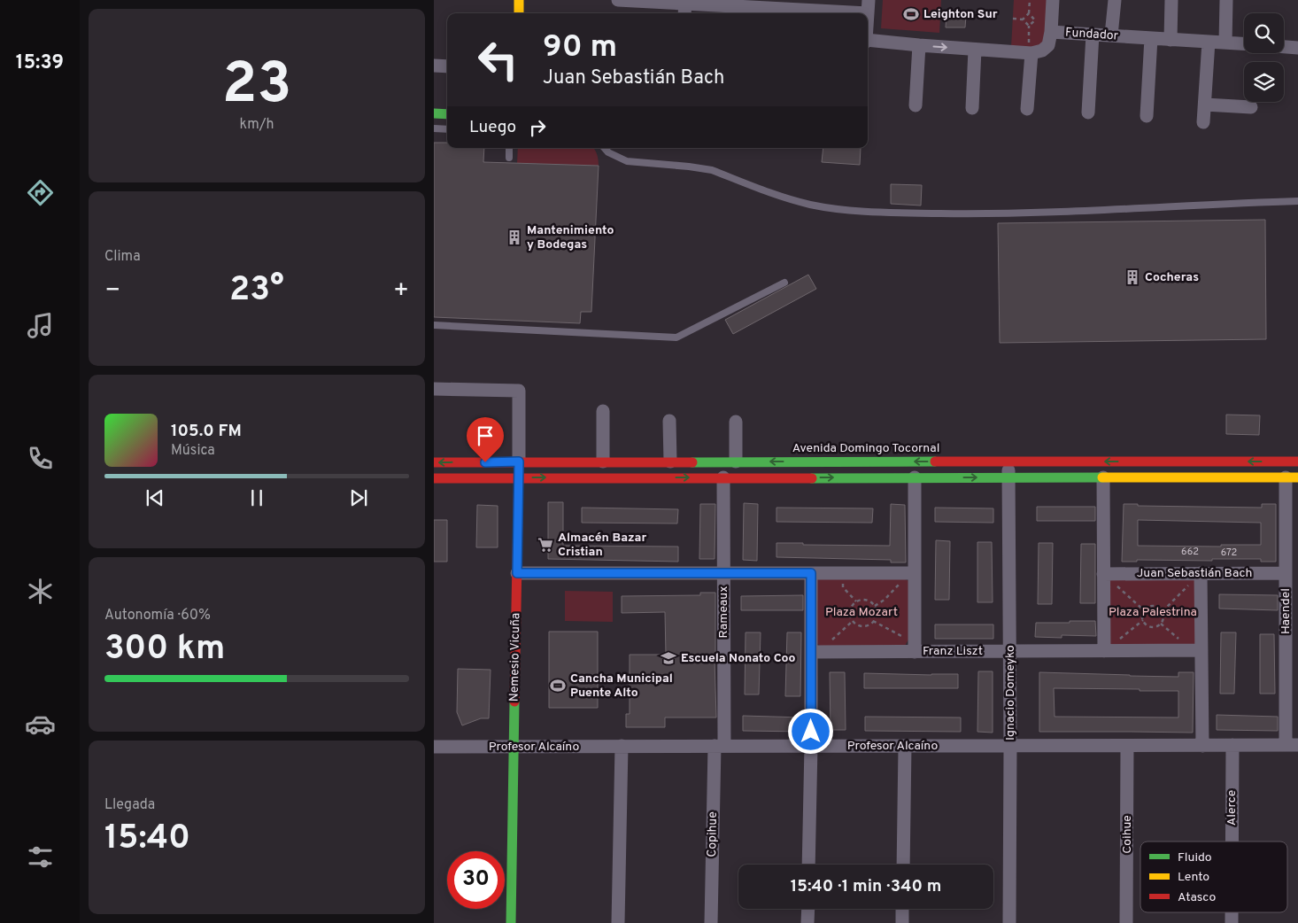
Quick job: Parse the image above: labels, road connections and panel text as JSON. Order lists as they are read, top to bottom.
{
  "streets": {
    "main road": ["Avenida Domingo Tocornal", "Nemesio Vicuña"],
    "street": [
      "Fundador",
      "Juan Sebastián Bach",
      "Haendel",
      "Rameaux",
      "Franz Liszt",
      "Ignacio Domeyko",
      "Profesor Alcaíno",
      "Alerce",
      "Copihue",
      "Coihue"
    ]
  },
  "crossings": [
    ["Avenida Domingo Tocornal", "Nemesio Vicuña"],
    ["Avenida Domingo Tocornal", "Ignacio Domeyko"],
    ["Juan Sebastián Bach", "Haendel"],
    ["Haendel", "Profesor Alcaíno"],
    ["Rameaux", "Profesor Alcaíno"],
    ["Rameaux", "Copihue"],
    ["Franz Liszt", "Ignacio Domeyko"],
    ["Nemesio Vicuña", "Profesor Alcaíno"],
    ["Ignacio Domeyko", "Profesor Alcaíno"],
    ["Profesor Alcaíno", "Alerce"],
    ["Profesor Alcaíno", "Copihue"],
    ["Profesor Alcaíno", "Coihue"]
  ],
  "parks": ["Plaza Mozart", "Plaza Palestrina"],
  "places": {
    "sports": ["Leighton Sur", "Cancha Municipal Puente Alto"],
    "building": ["Mantenimiento y Bodegas", "Cocheras"],
    "supermarket": ["Almacén Bazar Cristian"],
    "school or university": ["Escuela Nonato Coo"]
  },
  "house_numbers": ["662", "672"],
  "legend": ["Fluido", "Lento", "Atasco"],
  "page": {
    "tabs": "15:39",
    "tile": [
      ["23", "km/h"],
      "Clima",
      ["Autonomía · 60%", "300 km"],
      ["Llegada", "15:40"]
    ],
    "turn": ["90 m", "Juan Sebastián Bach"],
    "then": "Luego",
    "heat": ["−", "23°", "+"],
    "song": ["105.0 FM", "Música"],
    "limit": "30",
    "trip": "15:40 · 1 min · 340 m"
  }
}
